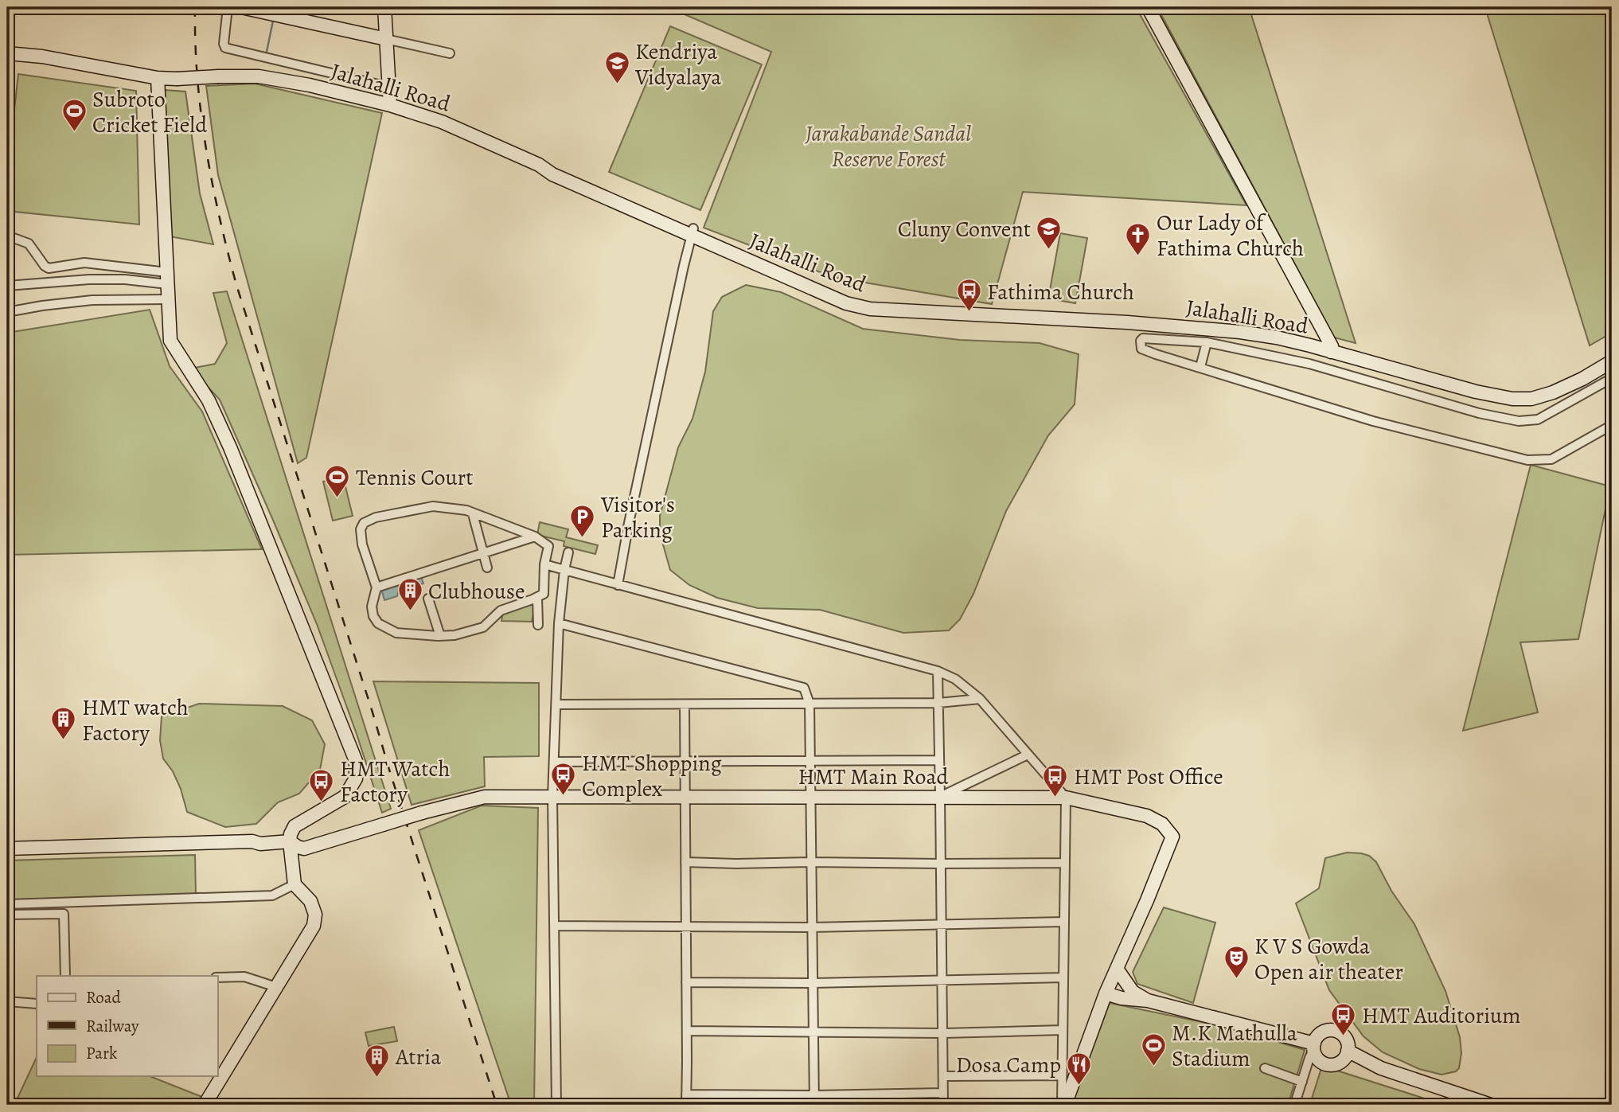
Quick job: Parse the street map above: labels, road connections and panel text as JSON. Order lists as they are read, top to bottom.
{
  "streets": {
    "street": ["Jalahalli Road", "HMT Main Road"]
  },
  "parks": ["Jarakabande Sandal Reserve Forest"],
  "places": {
    "school or university": ["Kendriya Vidyalaya", "Cluny Convent"],
    "sports": ["Subroto Cricket Field", "Tennis Court", "M.K Mathulla Stadium"],
    "church": ["Our Lady of Fathima Church"],
    "bus stop": [
      "Fathima Church",
      "HMT Shopping Complex",
      "HMT Post Office",
      "HMT Watch Factory",
      "HMT Auditorium"
    ],
    "parking": ["Visitor's Parking"],
    "building": ["Clubhouse", "HMT watch Factory", "Atria"],
    "theatre": ["K V S Gowda Open air theater"],
    "restaurant": ["Dosa Camp"]
  },
  "legend": ["Road", "Railway", "Park"]
}
